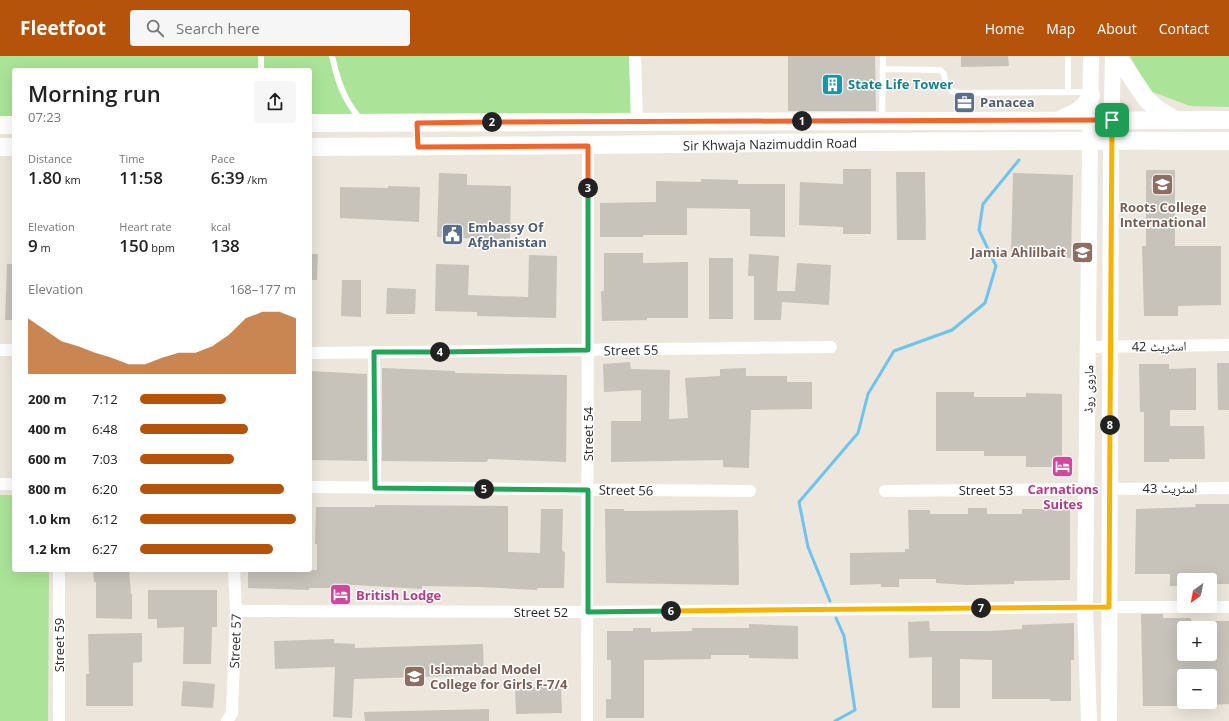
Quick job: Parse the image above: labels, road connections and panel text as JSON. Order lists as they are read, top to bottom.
{
  "streets": {
    "main road": ["Sir Khwaja Nazimuddin Road"],
    "street": [
      "اسٹریٹ 42",
      "Street 55",
      "ماروی روڈ",
      "Street 54",
      "اسٹریٹ 43",
      "Street 56",
      "Street 53",
      "Street 52",
      "Street 57",
      "Street 59"
    ]
  },
  "crossings": [
    ["Sir Khwaja Nazimuddin Road", "ماروی روڈ"],
    ["Sir Khwaja Nazimuddin Road", "Street 54"],
    ["اسٹریٹ 42", "ماروی روڈ"],
    ["Street 55", "Street 54"],
    ["ماروی روڈ", "اسٹریٹ 43"],
    ["ماروی روڈ", "Street 53"],
    ["ماروی روڈ", "Street 52"],
    ["Street 54", "Street 56"],
    ["Street 54", "Street 52"],
    ["Street 52", "Street 57"]
  ],
  "places": {
    "building": ["State Life Tower"],
    "office": ["Panacea"],
    "school or university": ["Roots College International", "Jamia Ahlilbait", "Islamabad Model College for Girls F-7/4"],
    "public building": ["Embassy Of Afghanistan"],
    "hotel": ["Carnations Suites", "British Lodge"]
  },
  "north": "bottom left",
  "page": {
    "header": "Fleetfoot",
    "search": "Search here",
    "nav": [
      "Home",
      "Map",
      "About",
      "Contact"
    ],
    "heading": ["Morning run", "07:23"],
    "pins": [
      "1",
      "2",
      "3",
      "4",
      "8",
      "5",
      "7",
      "6"
    ],
    "stats": [
      ["Distance", "1.80 km"],
      ["Time", "11:58"],
      ["Pace", "6:39 /km"],
      ["Elevation", "9 m"],
      ["Heart rate", "150 bpm"],
      ["kcal", "138"]
    ],
    "chart": ["Elevation", "168–177 m"],
    "list": [
      {
        "name": "200 m",
        "note": "7:12"
      },
      {
        "name": "400 m",
        "note": "6:48"
      },
      {
        "name": "600 m",
        "note": "7:03"
      },
      {
        "name": "800 m",
        "note": "6:20"
      },
      {
        "name": "1.0 km",
        "note": "6:12"
      },
      {
        "name": "1.2 km",
        "note": "6:27"
      }
    ],
    "map_buttons": ["+", "−"]
  }
}
